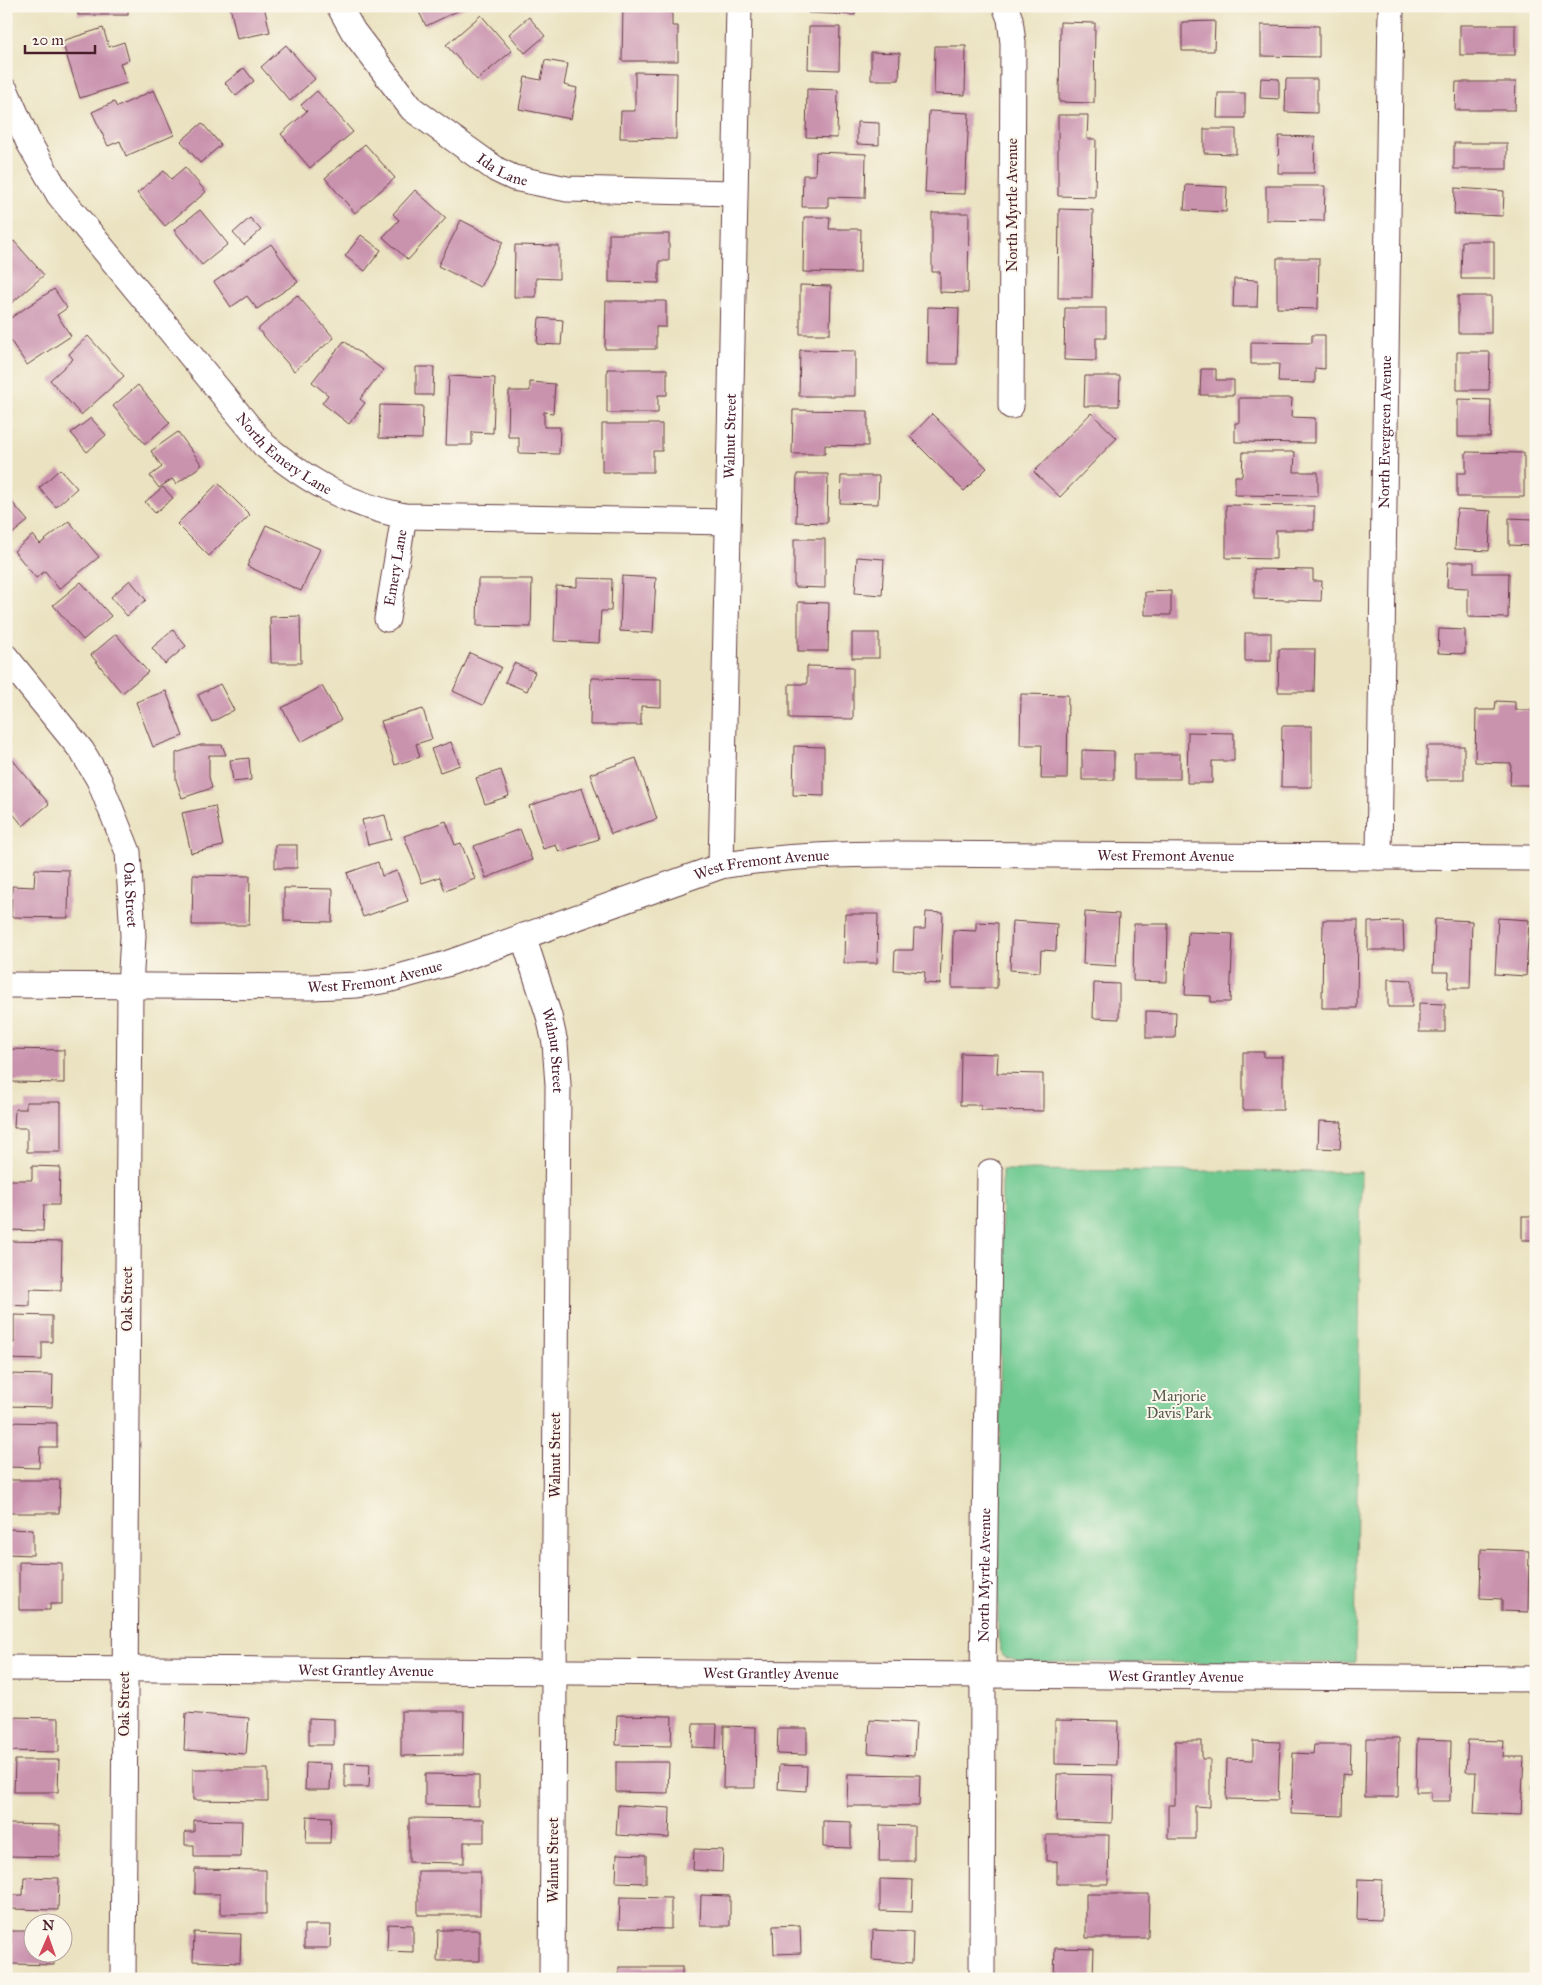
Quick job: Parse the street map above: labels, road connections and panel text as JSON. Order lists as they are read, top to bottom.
{
  "streets": {
    "street": [
      "Ida Lane",
      "North Myrtle Avenue",
      "North Evergreen Avenue",
      "Walnut Street",
      "North Emery Lane",
      "Emery Lane",
      "West Fremont Avenue",
      "Oak Street",
      "West Grantley Avenue"
    ]
  },
  "crossings": [
    ["Ida Lane", "Walnut Street"],
    ["North Myrtle Avenue", "West Grantley Avenue"],
    ["North Evergreen Avenue", "West Fremont Avenue"],
    ["Walnut Street", "North Emery Lane"],
    ["Walnut Street", "West Fremont Avenue"],
    ["Walnut Street", "West Grantley Avenue"],
    ["North Emery Lane", "Emery Lane"],
    ["West Fremont Avenue", "Oak Street"],
    ["Oak Street", "West Grantley Avenue"]
  ],
  "parks": ["Marjorie Davis Park"],
  "scale_bar": "20 m",
  "north": "top"
}
